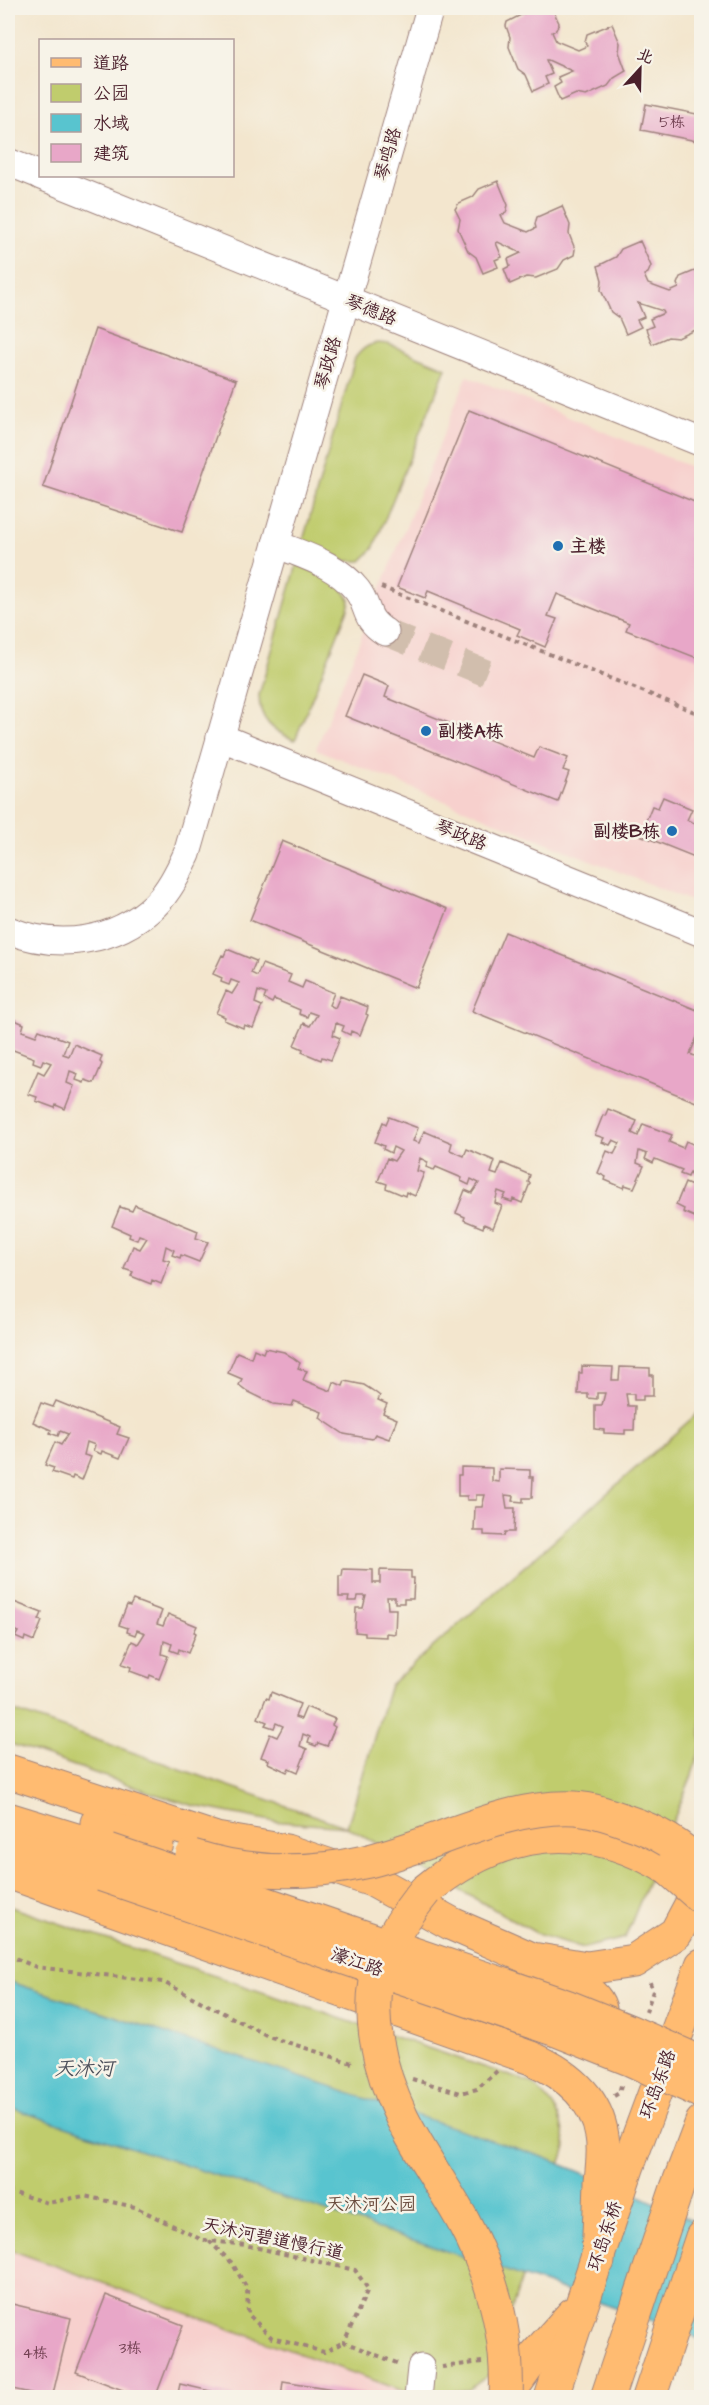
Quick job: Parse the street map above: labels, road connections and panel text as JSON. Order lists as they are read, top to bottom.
{
  "streets": {
    "main road": ["濠江路", "环岛东路", "环岛东桥"],
    "street": ["琴鸣路", "琴德路", "琴政路"],
    "path": ["天沐河碧道慢行道"]
  },
  "crossings": [
    ["琴鸣路", "琴德路"],
    ["琴鸣路", "琴政路"],
    ["琴德路", "琴政路"],
    ["环岛东路", "环岛东桥"]
  ],
  "water": ["天沐河"],
  "parks": ["天沐河公园"],
  "places": ["主楼", "副楼A栋", "副楼B栋"],
  "house_numbers": ["5栋", "3栋", "4栋"],
  "legend": [
    "道路",
    "公园",
    "水域",
    "建筑"
  ],
  "north": "top"
}
